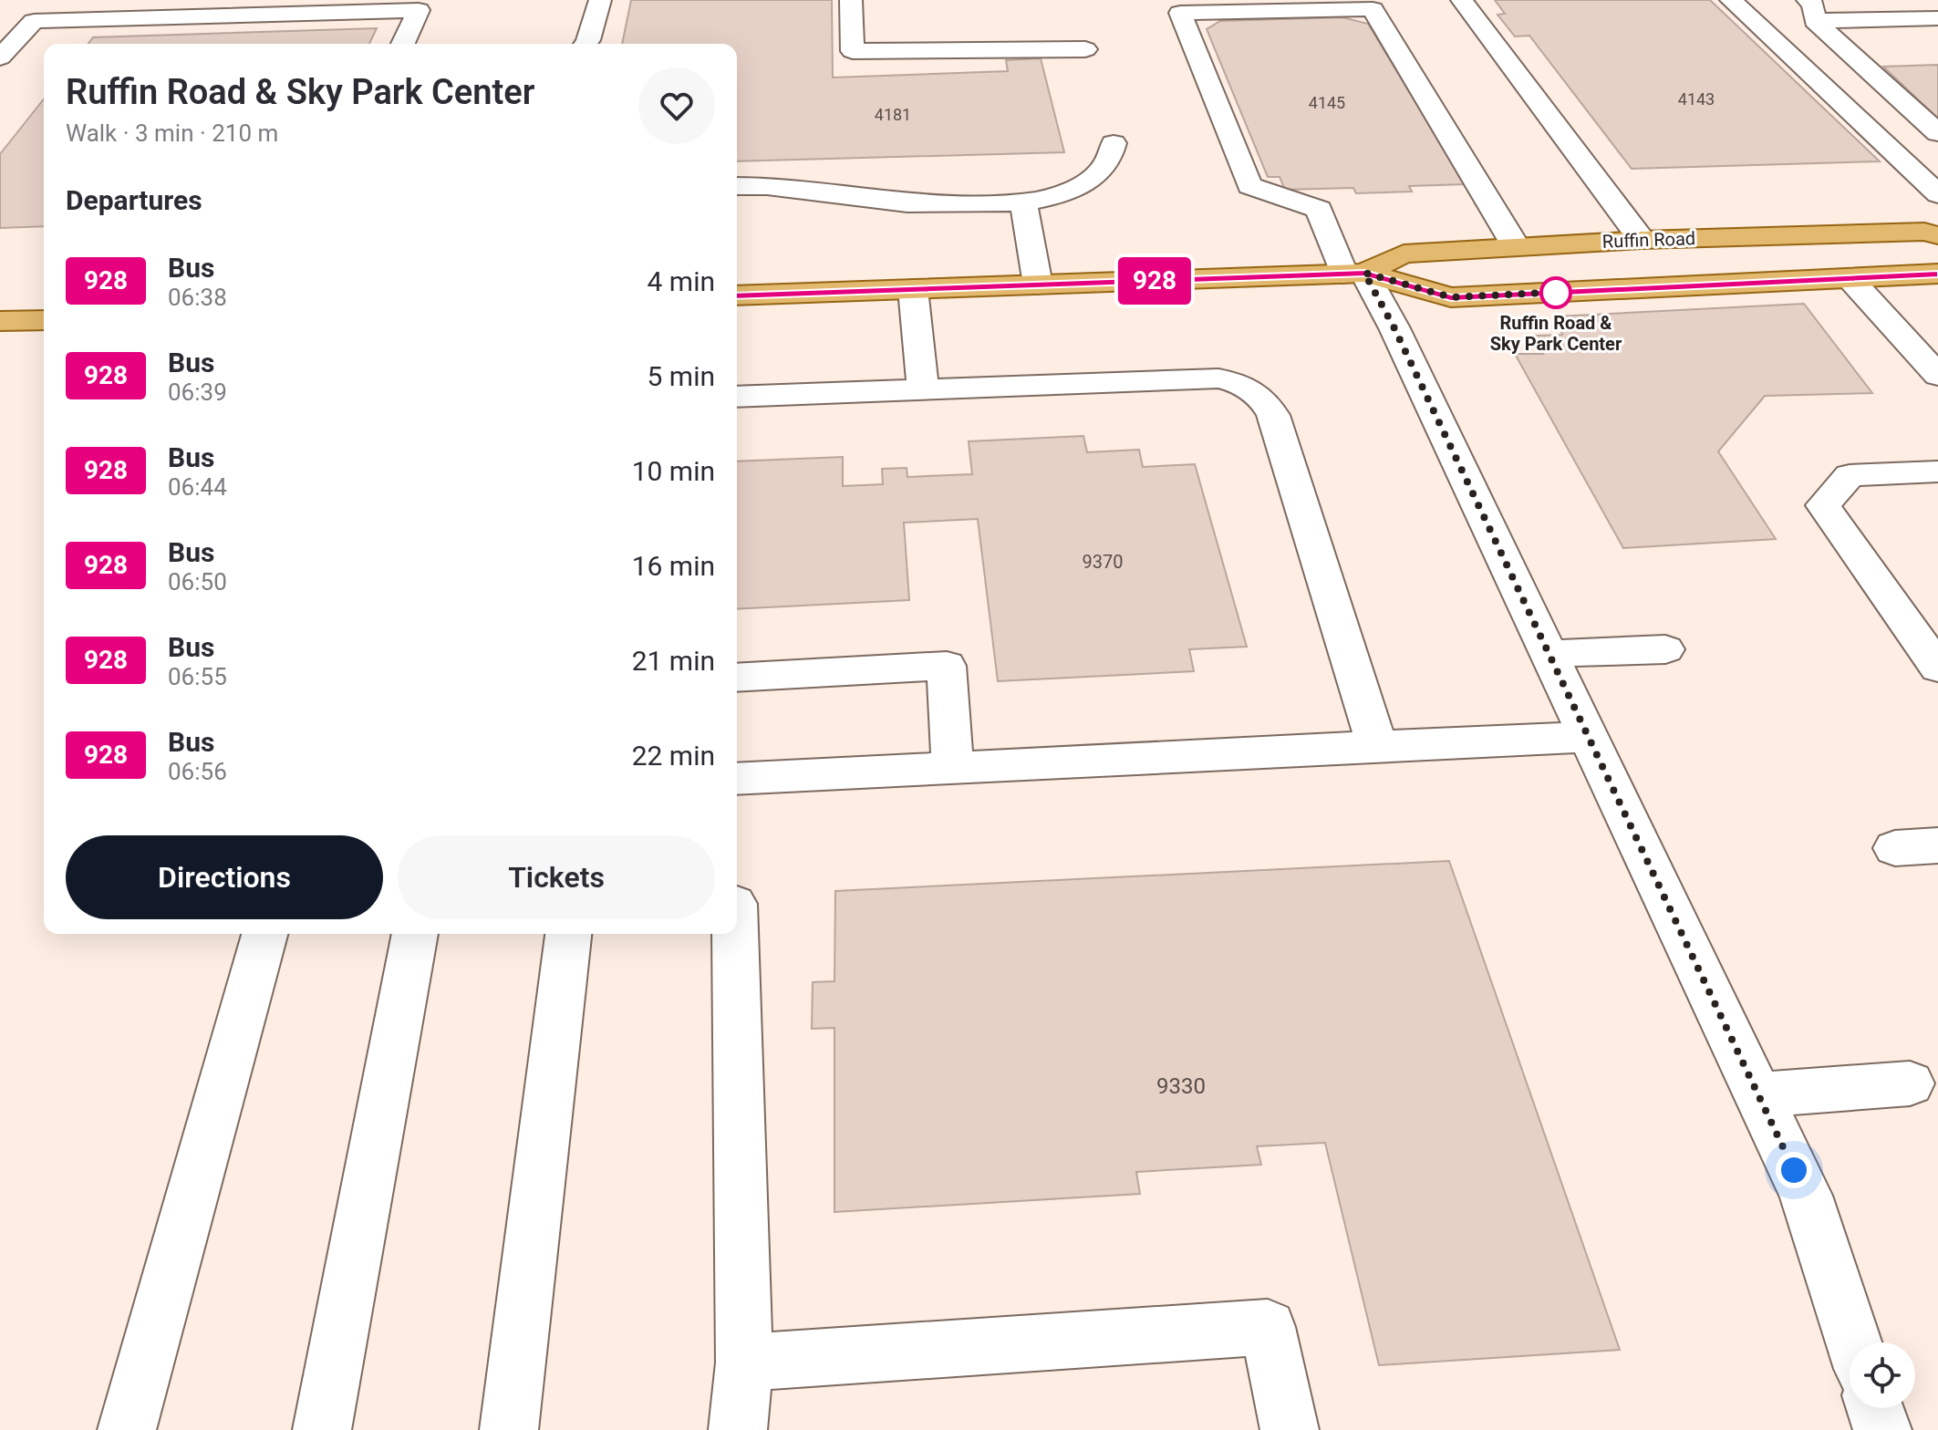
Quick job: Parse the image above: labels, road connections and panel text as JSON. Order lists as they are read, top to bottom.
{
  "streets": {
    "main road": ["Ruffin Road"]
  },
  "places": ["Ruffin Road & Sky Park Center"],
  "lines": ["bus line 928"],
  "house_numbers": [
    "4143",
    "4145",
    "4181",
    "9370",
    "9330"
  ],
  "page": {
    "on_map": "928",
    "heading": [
      ["Ruffin Road & Sky Park Center", "Walk · 3 min · 210 m"],
      "Departures"
    ],
    "list": [
      {
        "mark": "928",
        "name": "Bus",
        "note": "06:38",
        "value": "4 min"
      },
      {
        "mark": "928",
        "name": "Bus",
        "note": "06:39",
        "value": "5 min"
      },
      {
        "mark": "928",
        "name": "Bus",
        "note": "06:44",
        "value": "10 min"
      },
      {
        "mark": "928",
        "name": "Bus",
        "note": "06:50",
        "value": "16 min"
      },
      {
        "mark": "928",
        "name": "Bus",
        "note": "06:55",
        "value": "21 min"
      },
      {
        "mark": "928",
        "name": "Bus",
        "note": "06:56",
        "value": "22 min"
      }
    ],
    "buttons": ["Directions", "Tickets"]
  }
}
